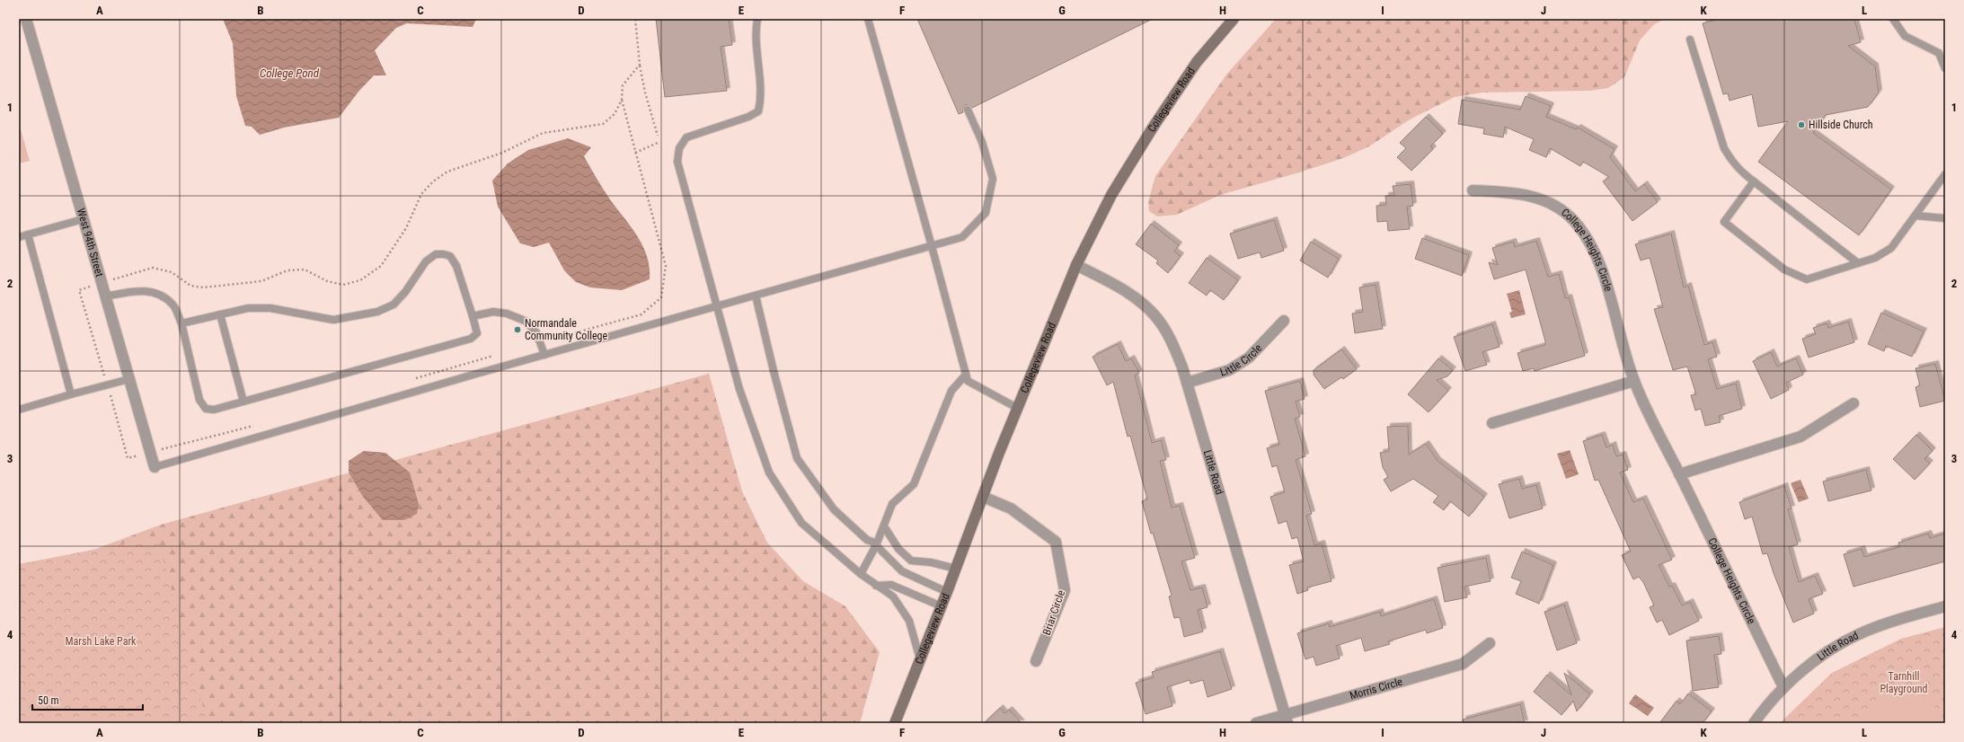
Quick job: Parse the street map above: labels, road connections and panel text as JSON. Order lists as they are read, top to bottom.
{
  "streets": {
    "street": [
      "Collegeview Road",
      "West 94th Street",
      "College Heights Circle",
      "Little Circle",
      "Little Road",
      "Briar Circle",
      "Morris Circle"
    ]
  },
  "crossings": [
    ["Collegeview Road", "Little Road"],
    ["Collegeview Road", "Briar Circle"],
    ["College Heights Circle", "Little Road"],
    ["Little Circle", "Little Road"],
    ["Little Road", "Morris Circle"]
  ],
  "water": ["College Pond"],
  "parks": ["Marsh Lake Park", "Tarnhill Playground"],
  "places": ["Hillside Church", "Normandale Community College"],
  "scale_bar": "50 m",
  "grid": {
    "columns": [
      "A",
      "B",
      "C",
      "D",
      "E",
      "F",
      "G",
      "H",
      "I",
      "J",
      "K",
      "L"
    ],
    "rows": [
      "1",
      "2",
      "3",
      "4"
    ]
  }
}
